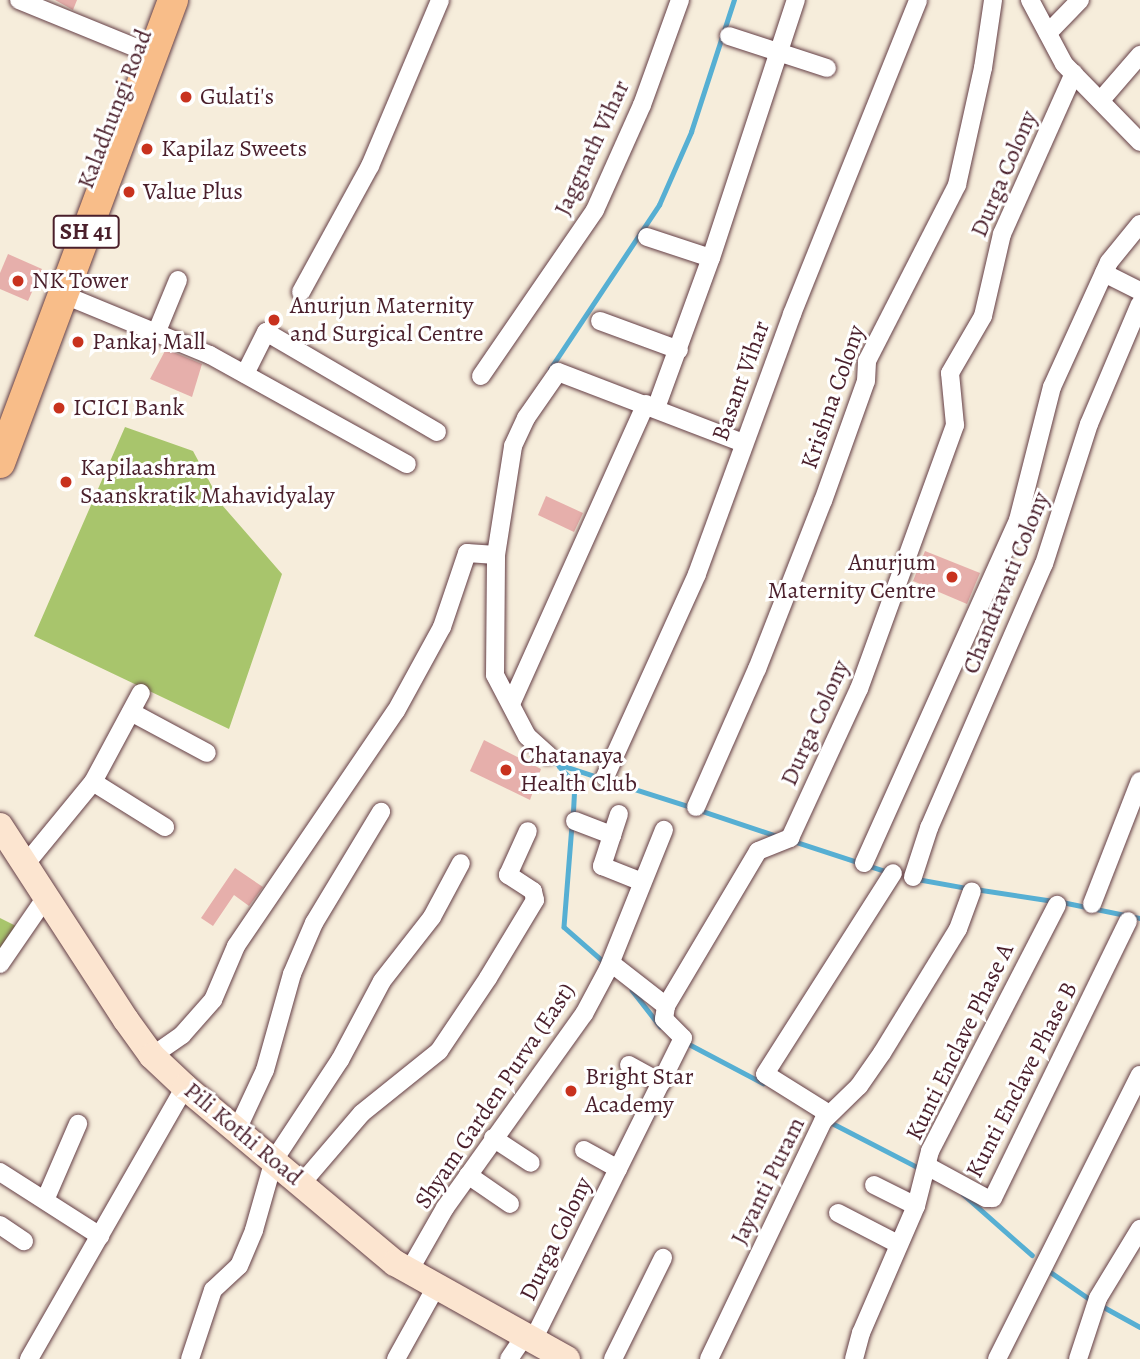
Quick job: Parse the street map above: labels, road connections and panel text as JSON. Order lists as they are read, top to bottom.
{
  "streets": {
    "main road": ["Kaladhungi Road", "SH 41"],
    "street": [
      "Jaggnath Vihar",
      "Durga Colony",
      "Basant Vihar",
      "Krishna Colony",
      "Chandravati Colony",
      "Kunti Enclave Phase A",
      "Kunti Enclave Phase B",
      "Shyam Garden Purva (East)",
      "Pili Kothi Road",
      "Jayanti Puram"
    ]
  },
  "crossings": [
    ["Durga Colony", "Pili Kothi Road"],
    ["Kunti Enclave Phase A", "Kunti Enclave Phase B"],
    ["Shyam Garden Purva (East)", "Pili Kothi Road"]
  ],
  "places": [
    "Gulati's",
    "Kapilaz Sweets",
    "Value Plus",
    "NK Tower",
    "Anurjun Maternity and Surgical Centre",
    "Pankaj Mall",
    "ICICI Bank",
    "Kapilaashram Saanskratik Mahavidyalay",
    "Anurjum Maternity Centre",
    "Chatanaya Health Club",
    "Bright Star Academy"
  ]
}
